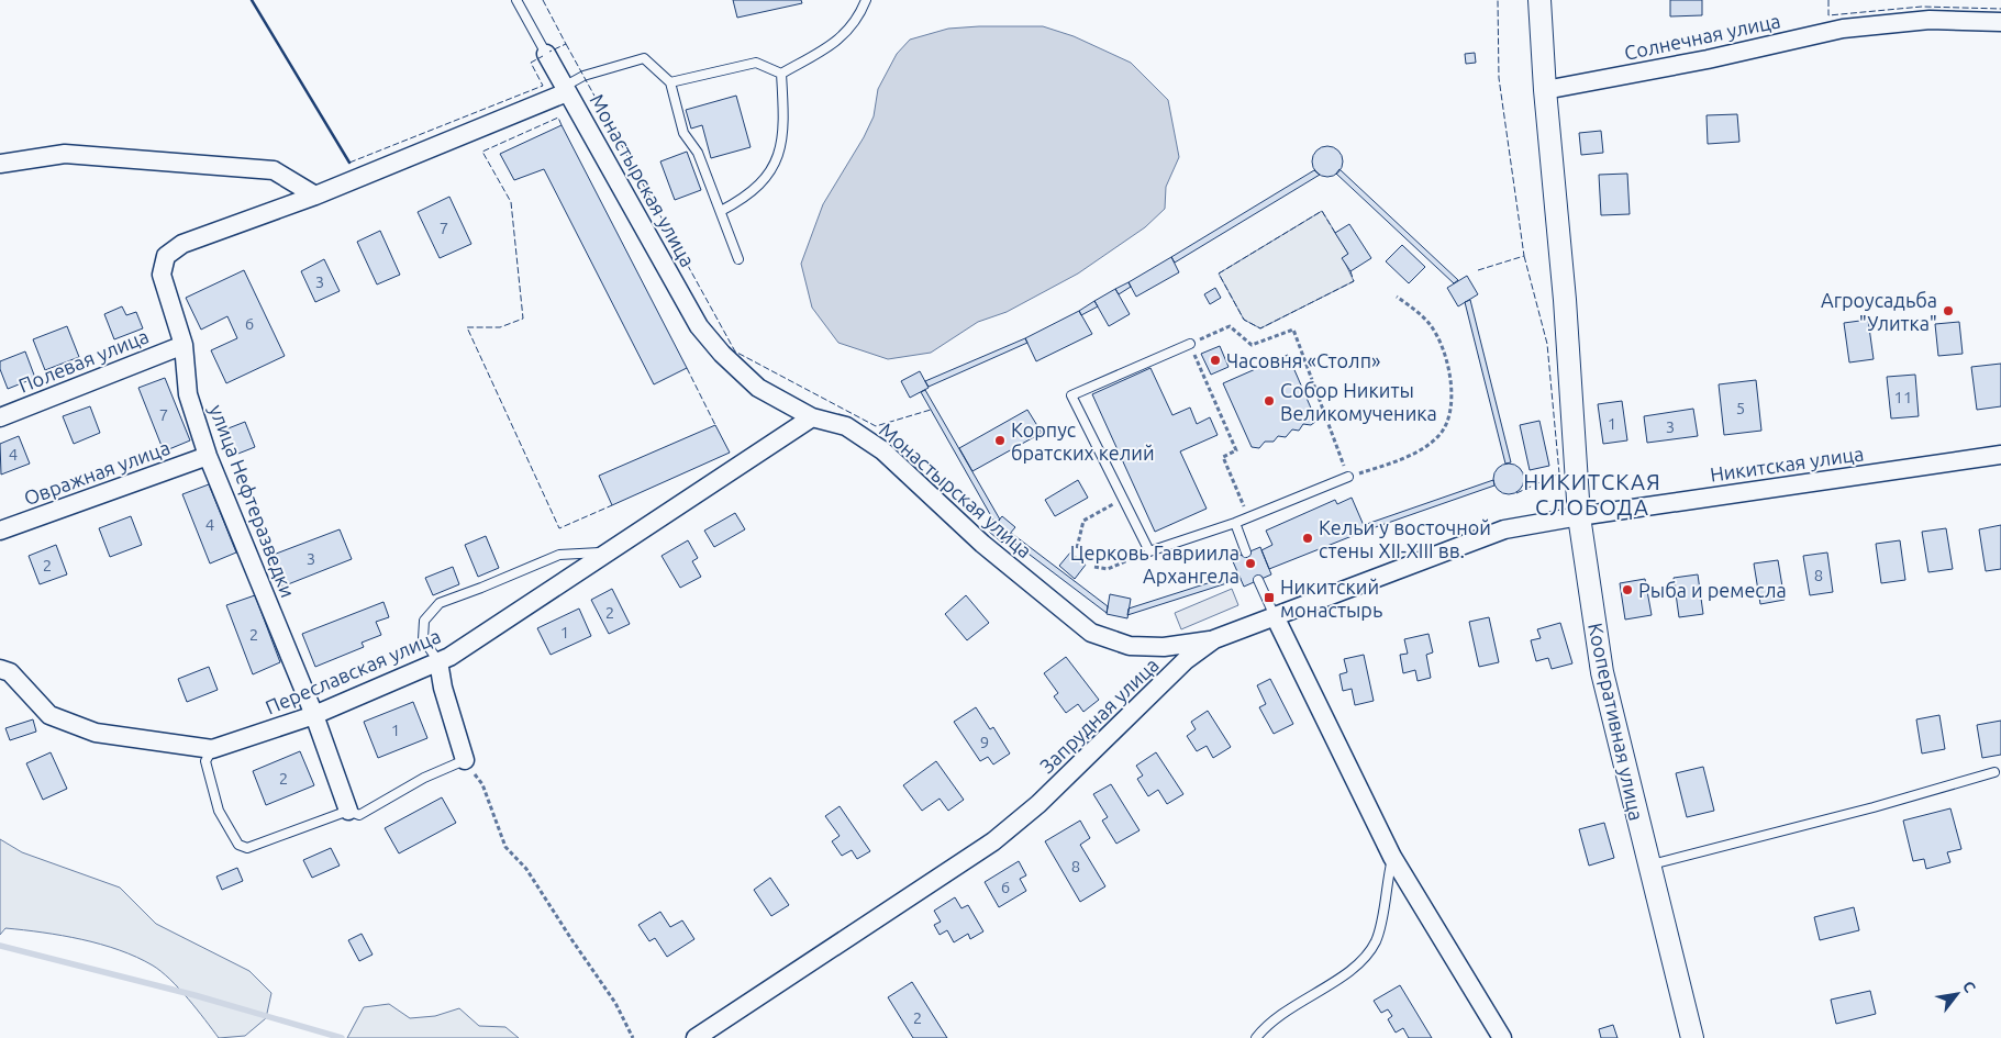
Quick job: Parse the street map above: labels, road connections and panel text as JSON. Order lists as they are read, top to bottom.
{
  "streets": {
    "street": [
      "Солнечная улица",
      "Монастырская улица",
      "Полевая улица",
      "Никитская улица",
      "Овражная улица",
      "улица Нефтеразведки",
      "Переславская улица",
      "Запрудная улица",
      "Кооперативная улица"
    ]
  },
  "crossings": [
    ["Солнечная улица", "Кооперативная улица"],
    ["Монастырская улица", "улица Нефтеразведки"],
    ["Монастырская улица", "Переславская улица"],
    ["Монастырская улица", "Запрудная улица"],
    ["Полевая улица", "улица Нефтеразведки"],
    ["Никитская улица", "Запрудная улица"],
    ["Никитская улица", "Кооперативная улица"],
    ["Овражная улица", "улица Нефтеразведки"],
    ["улица Нефтеразведки", "Переславская улица"],
    ["Запрудная улица", "Кооперативная улица"]
  ],
  "districts": ["НИКИТСКАЯ СЛОБОДА"],
  "places": {
    "other": [
      "Агроусадьба \"Улитка\"",
      "Часовня «Столп»",
      "Собор Никиты Великомученика",
      "Корпус братских келий",
      "Кельи у восточной стены XII-XIII вв.",
      "Церковь Гавриила Архангела",
      "Рыба и ремесла"
    ],
    "transit": ["Никитский монастырь"]
  },
  "house_numbers": [
    "7",
    "3",
    "6",
    "11",
    "5",
    "7",
    "1",
    "3",
    "4",
    "4",
    "3",
    "2",
    "8",
    "2",
    "1",
    "2",
    "1",
    "9",
    "2",
    "8",
    "6",
    "2"
  ],
  "north": "top right"
}
